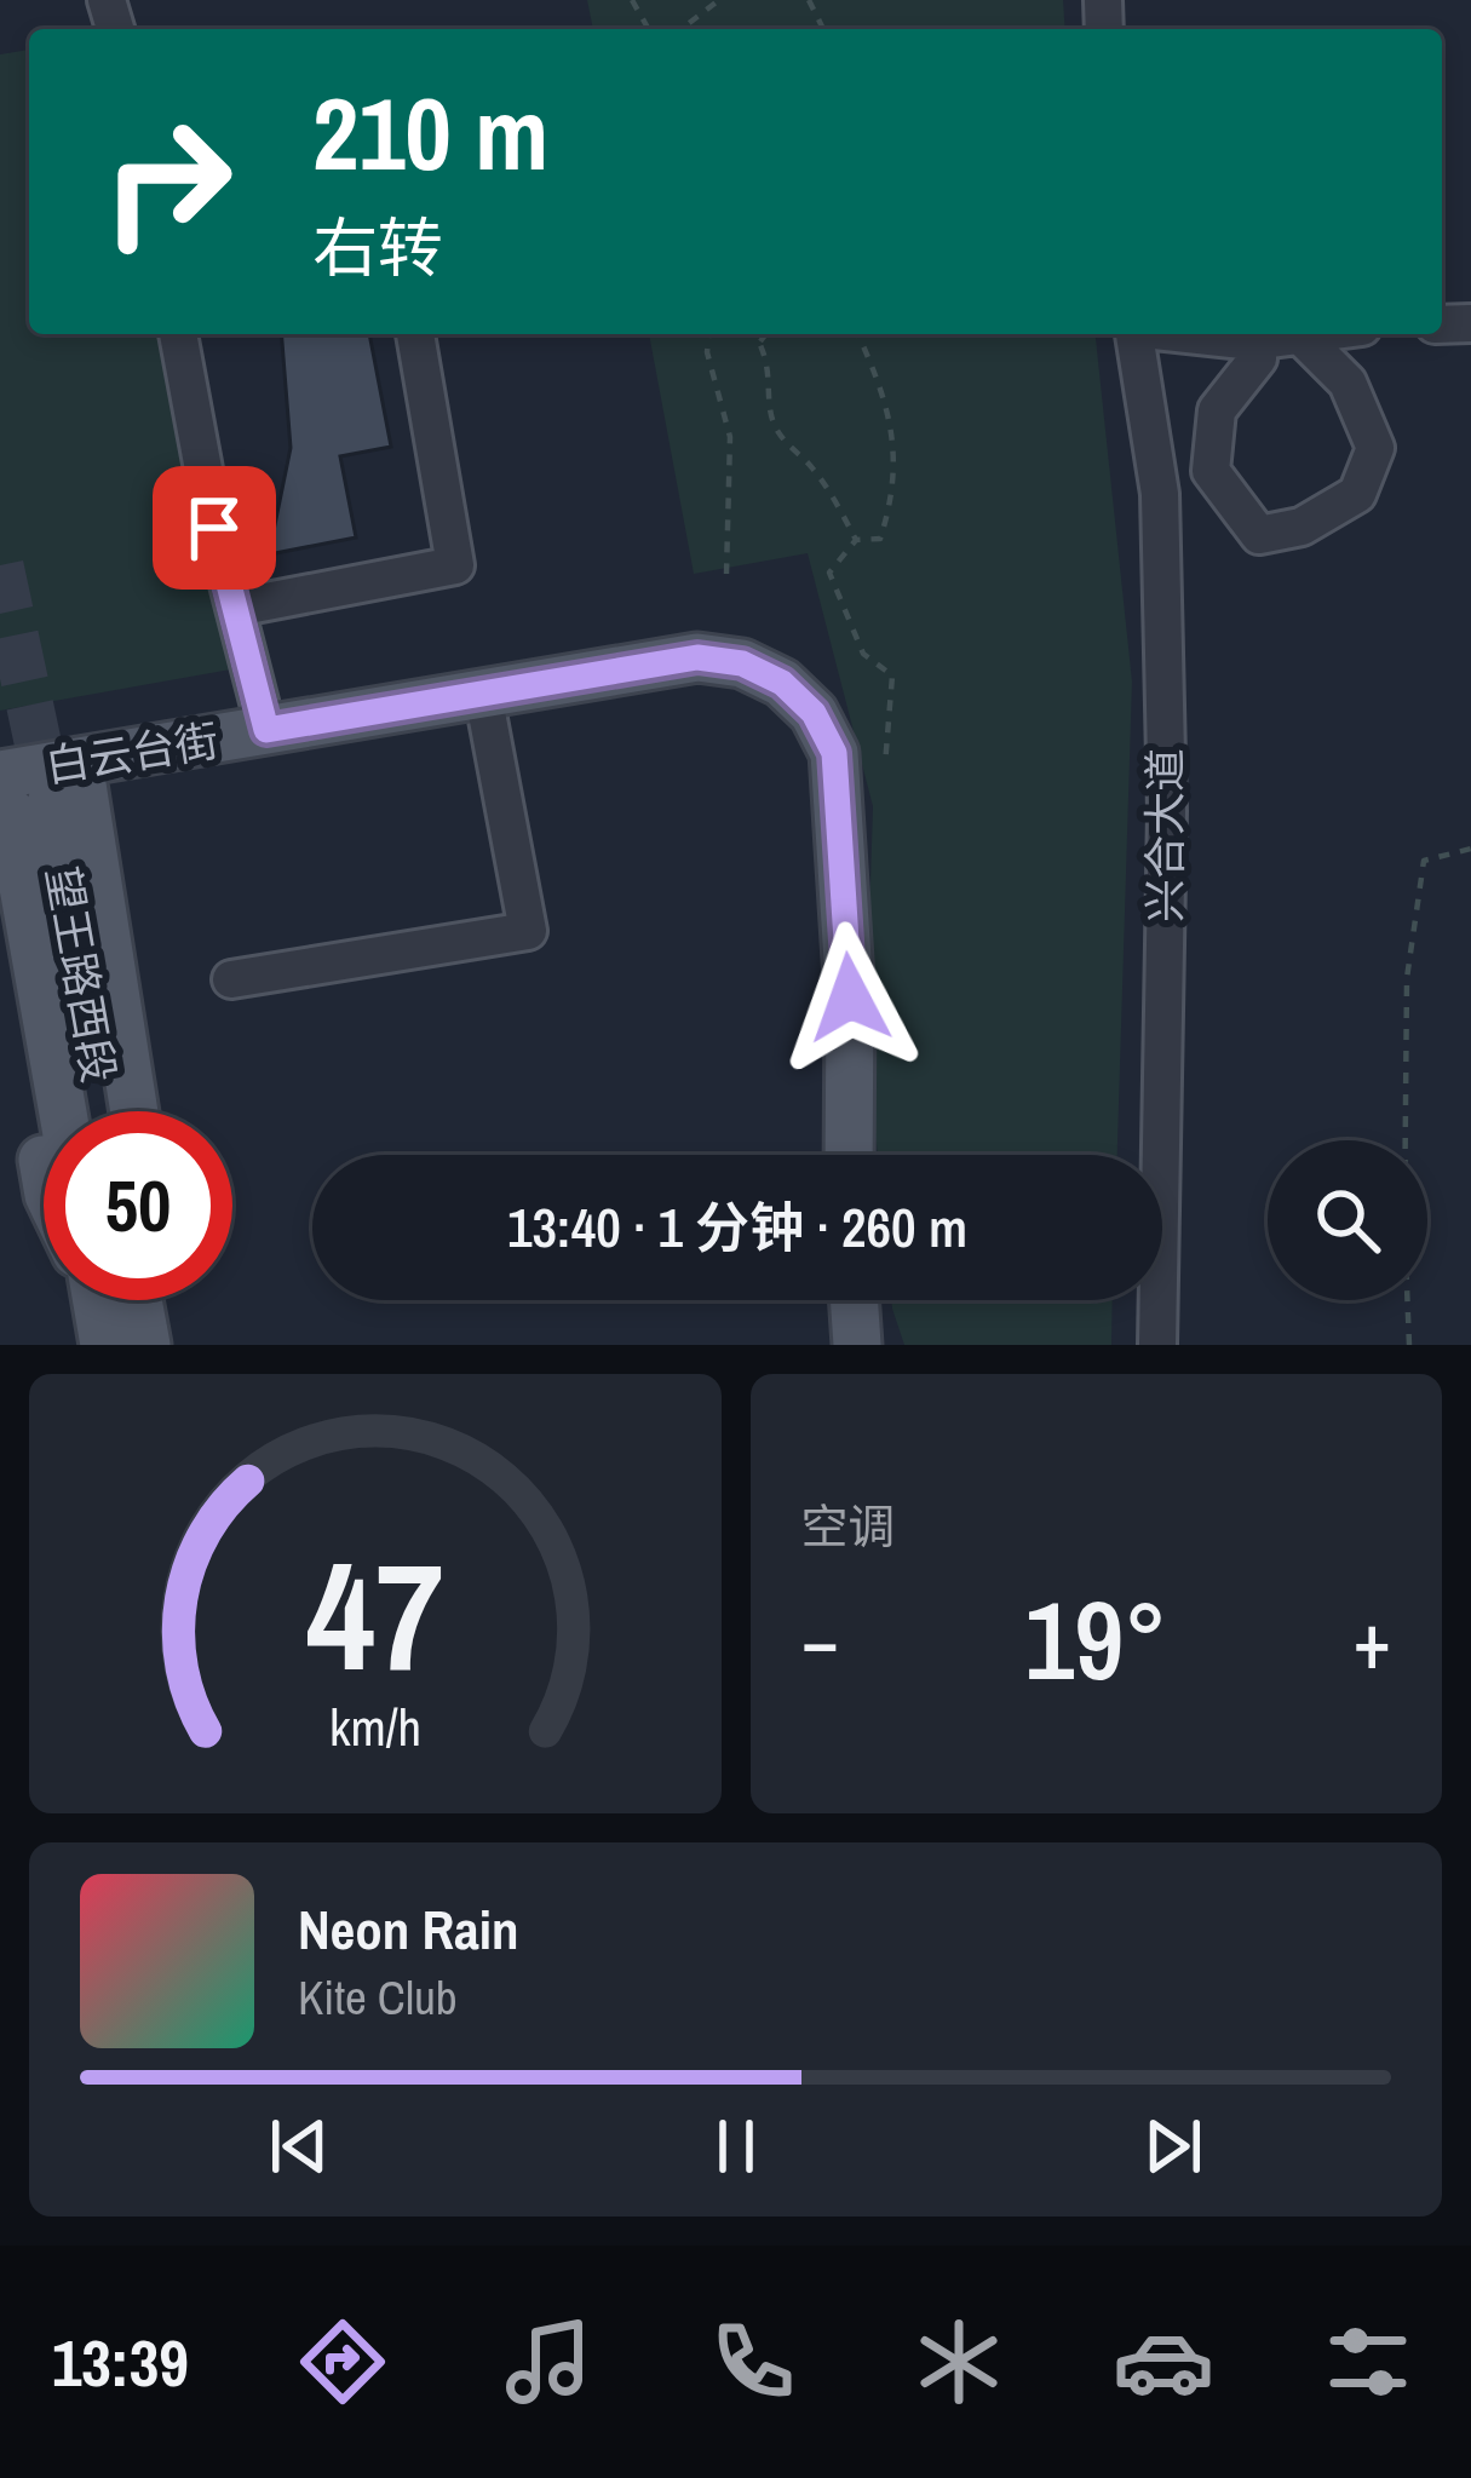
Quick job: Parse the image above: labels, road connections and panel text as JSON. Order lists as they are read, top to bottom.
{
  "streets": {
    "main road": ["白云台街", "望王路西段"],
    "street": ["兴合大道"]
  },
  "crossings": [
    ["白云台街", "望王路西段"]
  ],
  "page": {
    "turn": ["210 m", "右转"],
    "limit": "50",
    "trip": "13:40 · 1 分钟 · 260 m",
    "tile": "空调",
    "heat": ["−", "19°", "+"],
    "song": ["Neon Rain", "Kite Club"],
    "tabs": "13:39",
    "gauge": ["47", "km/h"]
  }
}
